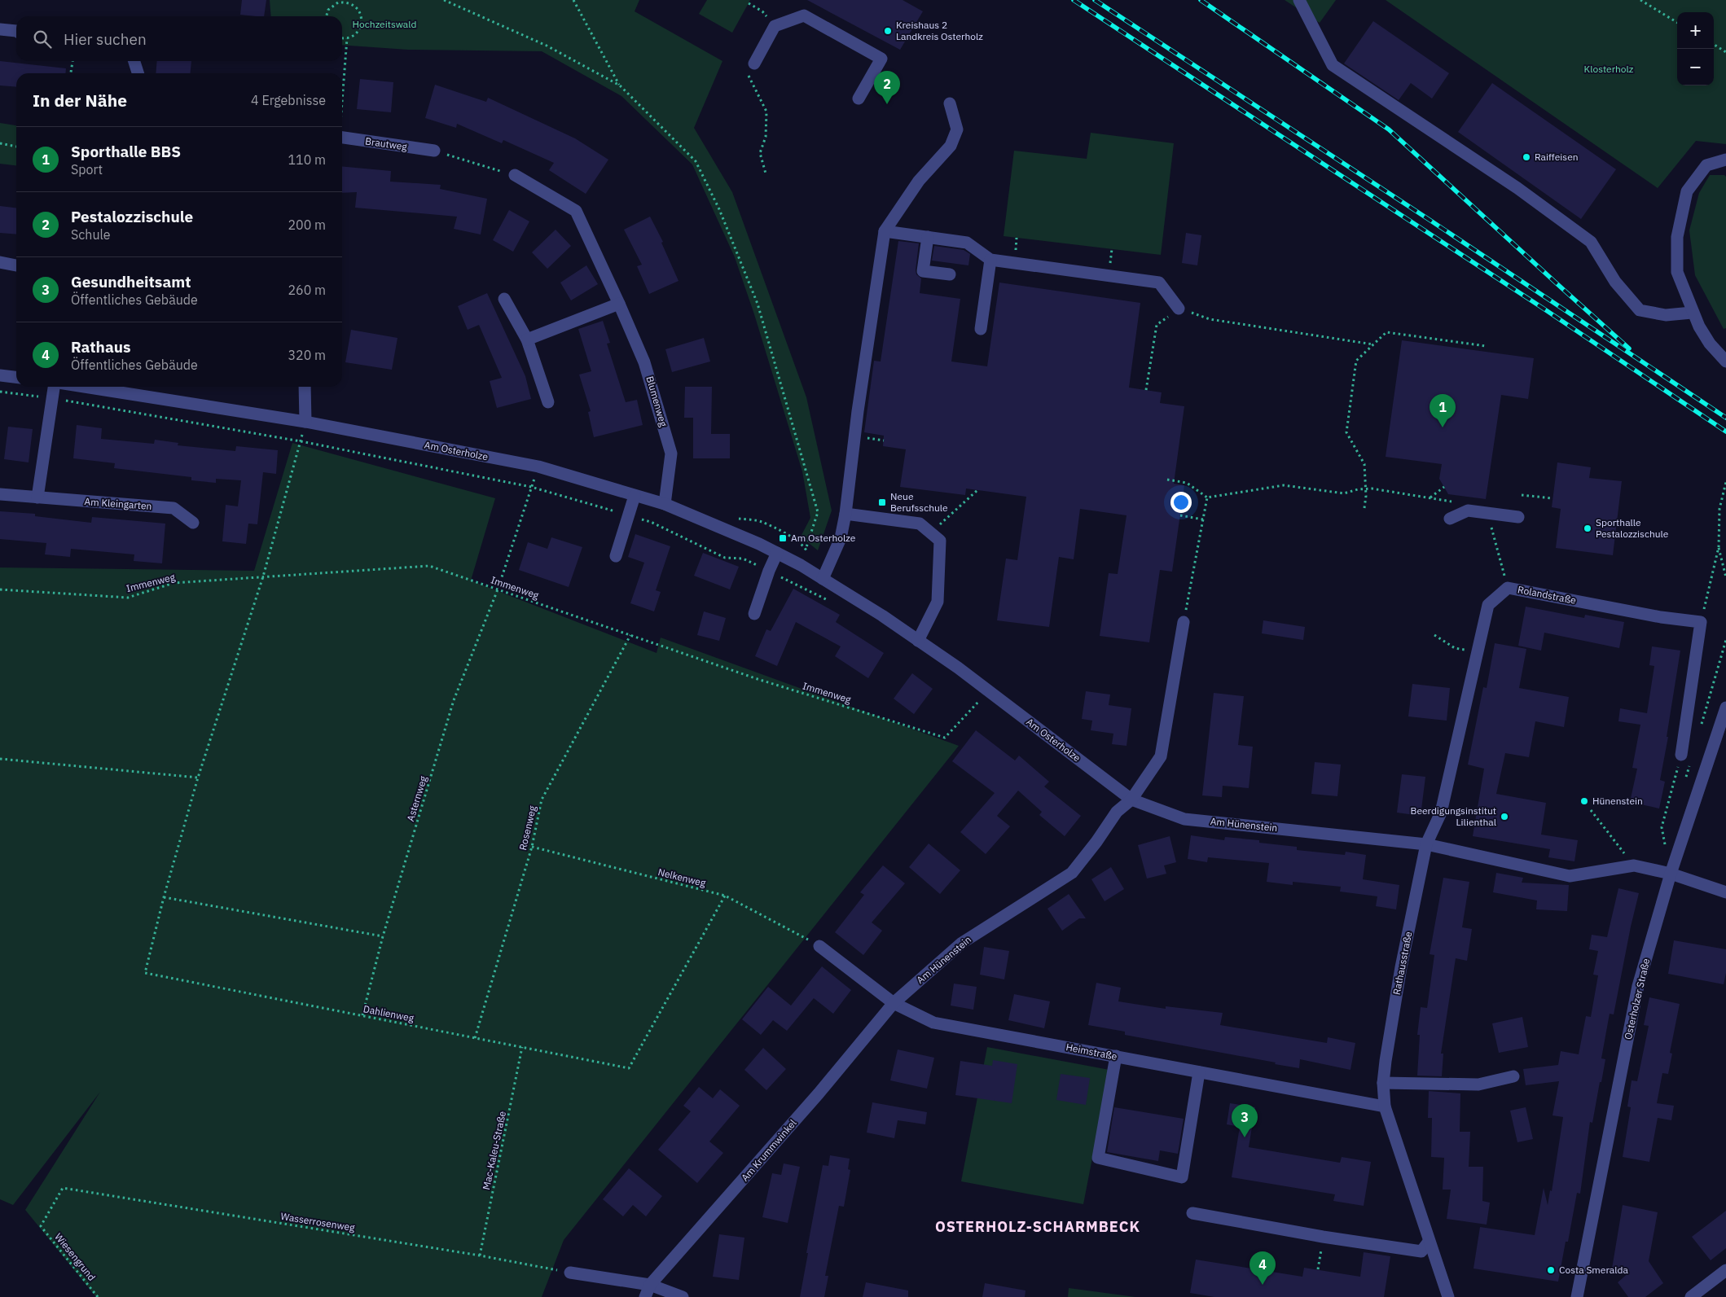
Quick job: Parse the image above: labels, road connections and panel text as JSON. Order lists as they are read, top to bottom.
{
  "streets": {
    "street": [
      "Brautweg",
      "Blumenweg",
      "Am Osterholze",
      "Am Kleingarten",
      "Rolandstraße",
      "Am Hünenstein",
      "Rathausstraße",
      "Osterholzer Straße",
      "Heimstraße",
      "Am Krummwinkel"
    ],
    "path": [
      "Immenweg",
      "Asternweg",
      "Rosenweg",
      "Nelkenweg",
      "Dahlienweg",
      "Mac-Kaleu-Straße",
      "Wasserrosenweg",
      "Wiesengrund"
    ]
  },
  "crossings": [
    ["Blumenweg", "Am Osterholze"],
    ["Am Osterholze", "Immenweg"],
    ["Am Osterholze", "Asternweg"],
    ["Am Osterholze", "Am Hünenstein"],
    ["Immenweg", "Asternweg"],
    ["Immenweg", "Rosenweg"],
    ["Rolandstraße", "Am Hünenstein"],
    ["Rolandstraße", "Rathausstraße"],
    ["Asternweg", "Dahlienweg"],
    ["Am Hünenstein", "Rathausstraße"],
    ["Am Hünenstein", "Osterholzer Straße"],
    ["Am Hünenstein", "Heimstraße"],
    ["Am Hünenstein", "Am Krummwinkel"],
    ["Rosenweg", "Nelkenweg"],
    ["Rosenweg", "Dahlienweg"],
    ["Nelkenweg", "Dahlienweg"],
    ["Nelkenweg", "Heimstraße"],
    ["Rathausstraße", "Heimstraße"],
    ["Dahlienweg", "Mac-Kaleu-Straße"],
    ["Heimstraße", "Am Krummwinkel"],
    ["Mac-Kaleu-Straße", "Wasserrosenweg"],
    ["Wasserrosenweg", "Wiesengrund"]
  ],
  "districts": ["OSTERHOLZ-SCHARMBECK"],
  "parks": ["Hochzeitswald", "Klosterholz"],
  "places": {
    "other": [
      "Kreishaus 2 Landkreis Osterholz",
      "Raiffeisen",
      "Sporthalle Pestalozzischule",
      "Hünenstein",
      "Beerdigungsinstitut Lilienthal",
      "Costa Smeralda"
    ],
    "transit": ["Neue Berufsschule", "Am Osterholze"]
  },
  "page": {
    "map_buttons": ["+", "−"],
    "search": "Hier suchen",
    "pins": [
      "2",
      "1",
      "3",
      "4"
    ],
    "heading": ["In der Nähe", "4 Ergebnisse"],
    "list": [
      {
        "mark": "1",
        "name": "Sporthalle BBS",
        "note": "Sport",
        "value": "110 m"
      },
      {
        "mark": "2",
        "name": "Pestalozzischule",
        "note": "Schule",
        "value": "200 m"
      },
      {
        "mark": "3",
        "name": "Gesundheitsamt",
        "note": "Öffentliches Gebäude",
        "value": "260 m"
      },
      {
        "mark": "4",
        "name": "Rathaus",
        "note": "Öffentliches Gebäude",
        "value": "320 m"
      }
    ]
  }
}
